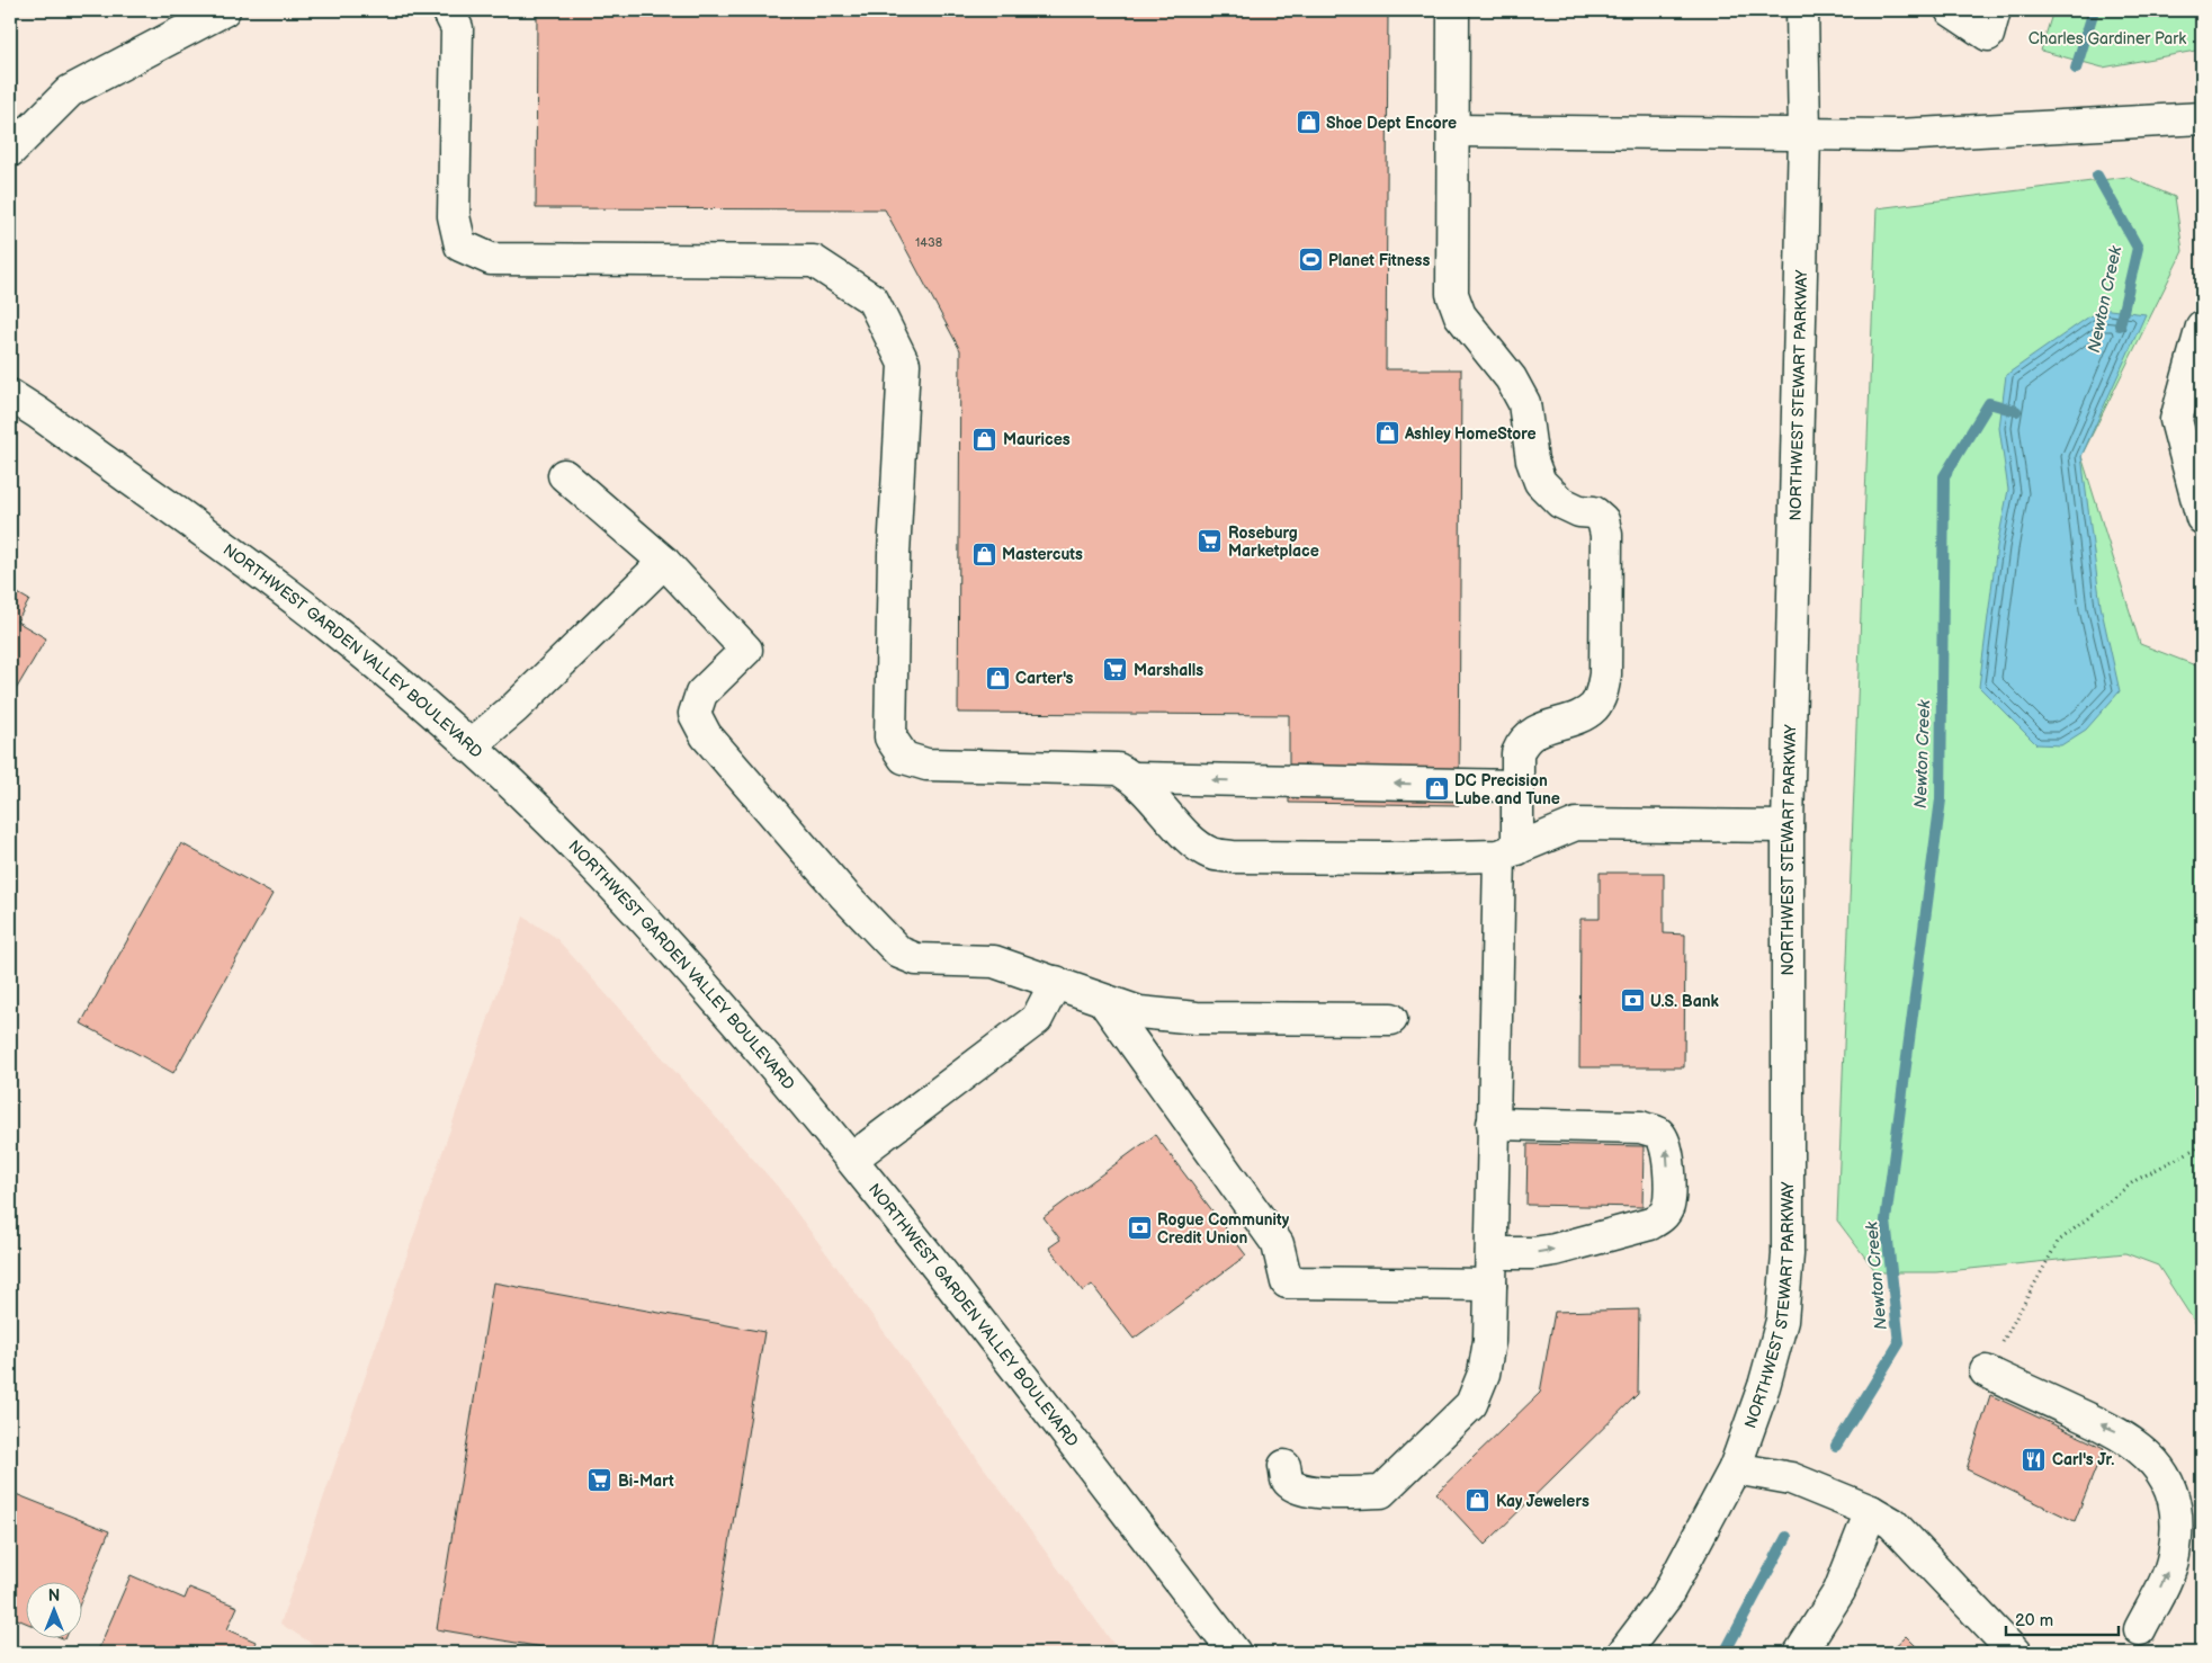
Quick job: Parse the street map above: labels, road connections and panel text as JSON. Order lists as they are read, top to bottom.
{
  "streets": {
    "main road": ["NORTHWEST STEWART PARKWAY", "NORTHWEST GARDEN VALLEY BOULEVARD"]
  },
  "water": ["Newton Creek"],
  "parks": ["Charles Gardiner Park"],
  "places": {
    "shop": [
      "Shoe Dept Encore",
      "Ashley HomeStore",
      "Maurices",
      "Mastercuts",
      "Carter's",
      "DC Precision Lube and Tune",
      "Kay Jewelers"
    ],
    "sports": ["Planet Fitness"],
    "supermarket": ["Roseburg Marketplace", "Marshalls", "Bi-Mart"],
    "bank": ["U.S. Bank", "Rogue Community Credit Union"],
    "restaurant": ["Carl's Jr."]
  },
  "house_numbers": ["1438"],
  "scale_bar": "20 m",
  "north": "top"
}
